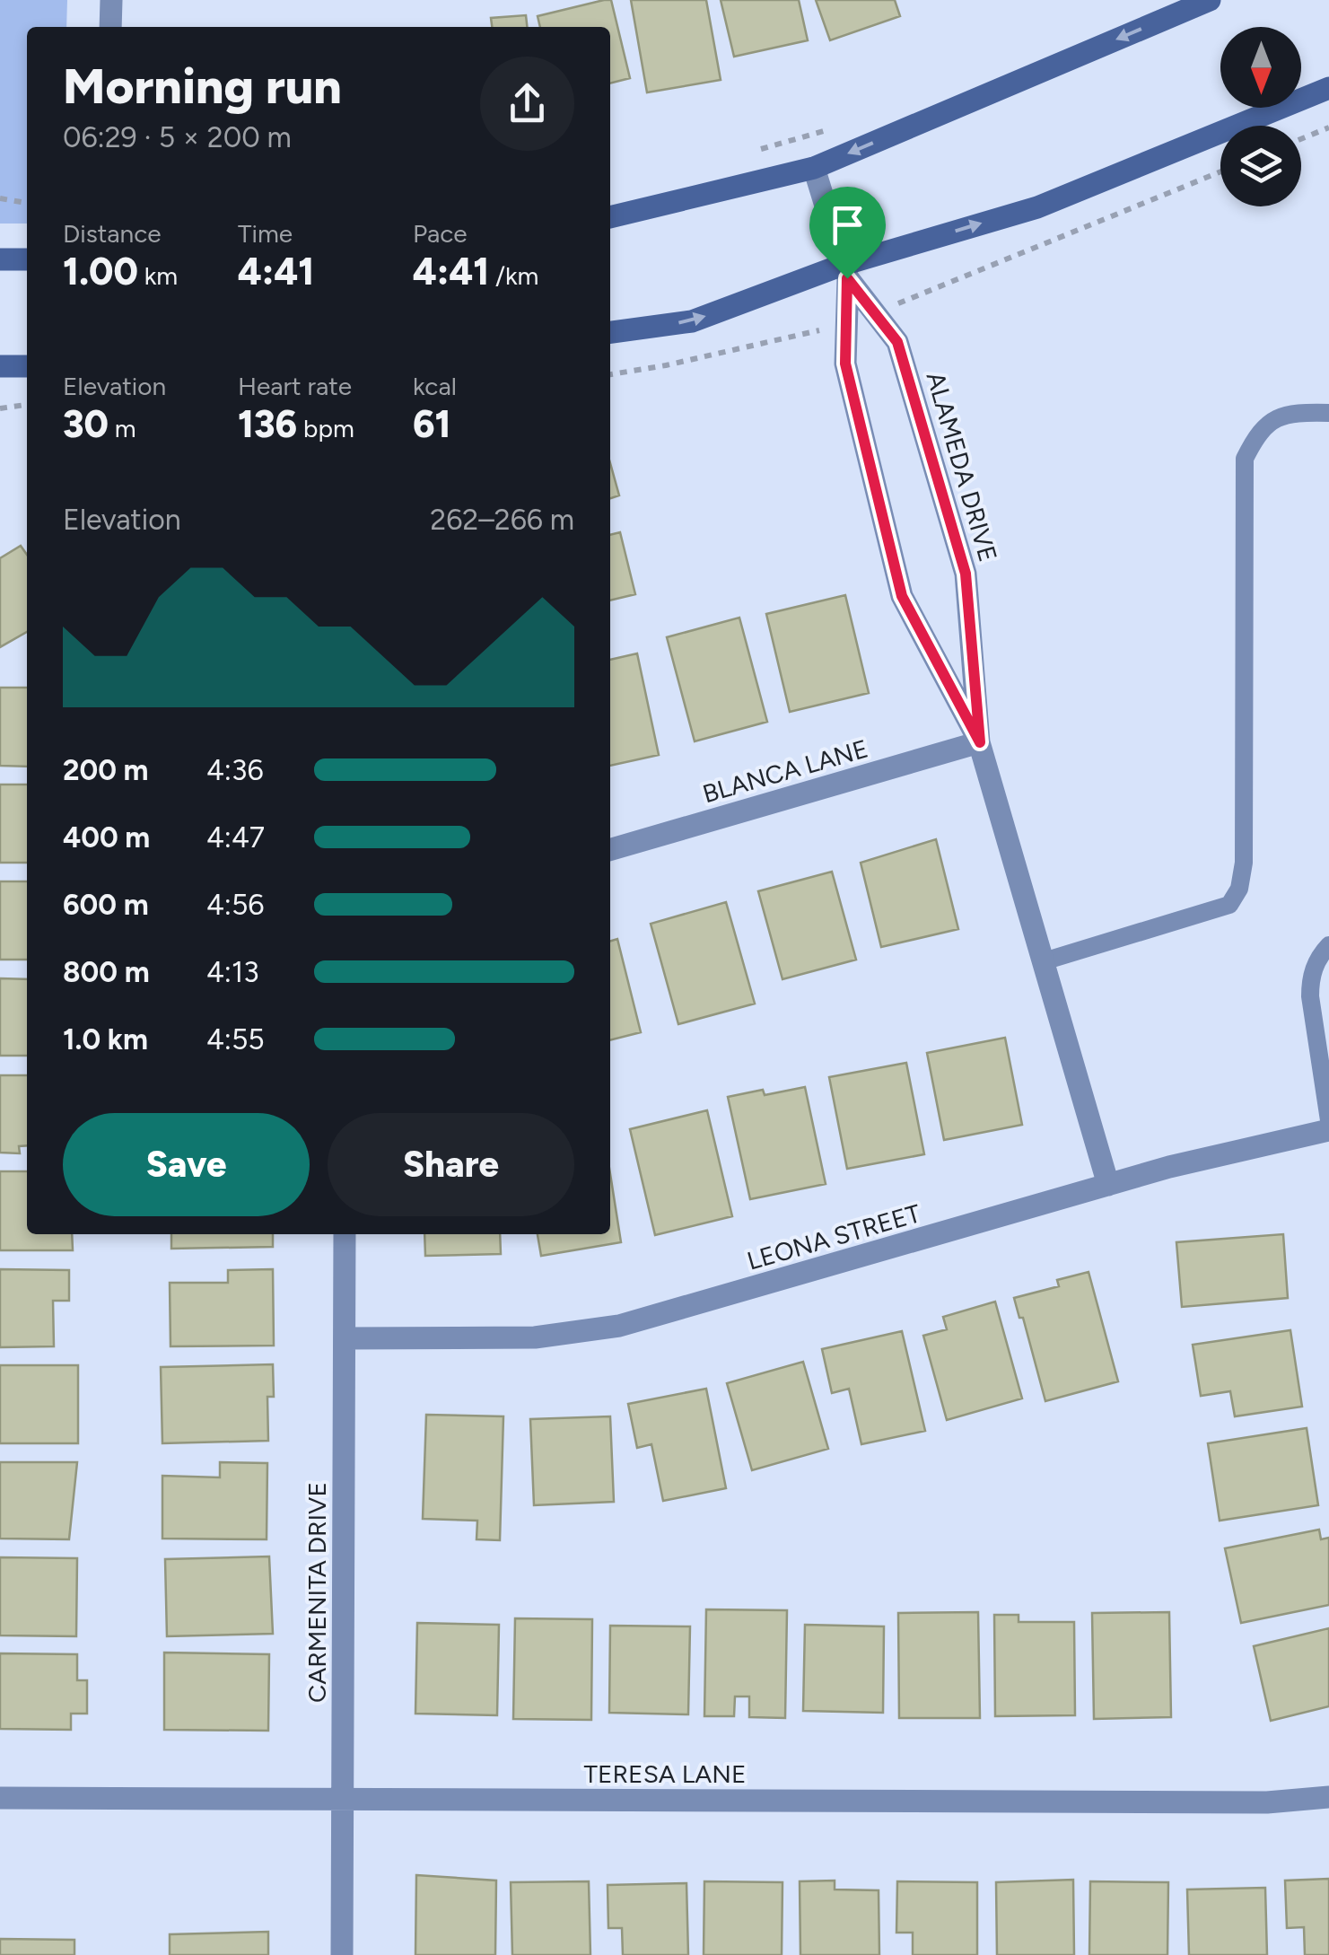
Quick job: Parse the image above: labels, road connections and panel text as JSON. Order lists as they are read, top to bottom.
{
  "streets": {
    "street": [
      "ALAMEDA DRIVE",
      "BLANCA LANE",
      "LEONA STREET",
      "CARMENITA DRIVE",
      "TERESA LANE"
    ]
  },
  "crossings": [
    ["ALAMEDA DRIVE", "BLANCA LANE"],
    ["ALAMEDA DRIVE", "LEONA STREET"],
    ["LEONA STREET", "CARMENITA DRIVE"],
    ["CARMENITA DRIVE", "TERESA LANE"]
  ],
  "north": "bottom",
  "page": {
    "heading": ["Morning run", "06:29 · 5 × 200 m"],
    "stats": [
      ["Distance", "1.00 km"],
      ["Time", "4:41"],
      ["Pace", "4:41 /km"],
      ["Elevation", "30 m"],
      ["Heart rate", "136 bpm"],
      ["kcal", "61"]
    ],
    "chart": ["Elevation", "262–266 m"],
    "list": [
      {
        "name": "200 m",
        "note": "4:36"
      },
      {
        "name": "400 m",
        "note": "4:47"
      },
      {
        "name": "600 m",
        "note": "4:56"
      },
      {
        "name": "800 m",
        "note": "4:13"
      },
      {
        "name": "1.0 km",
        "note": "4:55"
      }
    ],
    "buttons": ["Save", "Share"]
  }
}
